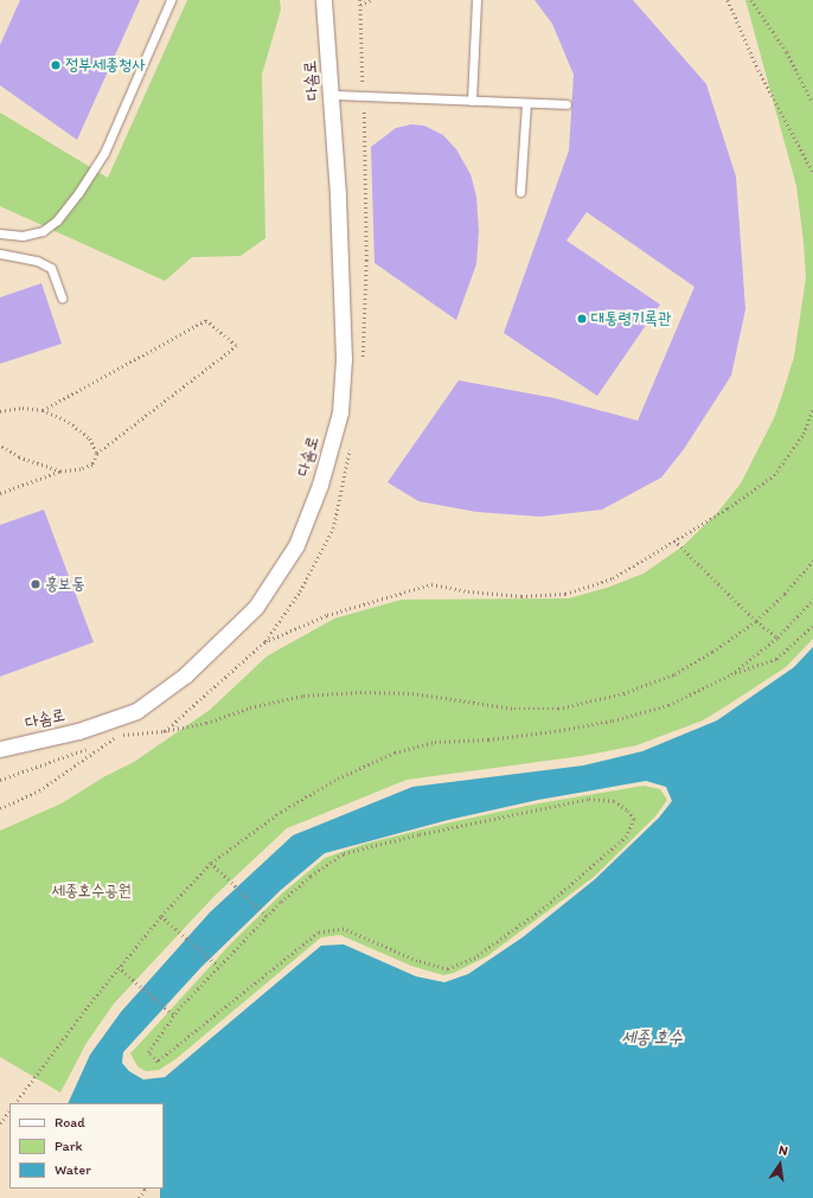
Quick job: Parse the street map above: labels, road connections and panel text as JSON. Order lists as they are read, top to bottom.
{
  "streets": {
    "street": ["다솜로"]
  },
  "water": ["세종 호수"],
  "parks": ["세종호수공원"],
  "places": ["정부세종청사", "대통령기록관", "홍보동"],
  "legend": ["Road", "Park", "Water"],
  "north": "top"
}
